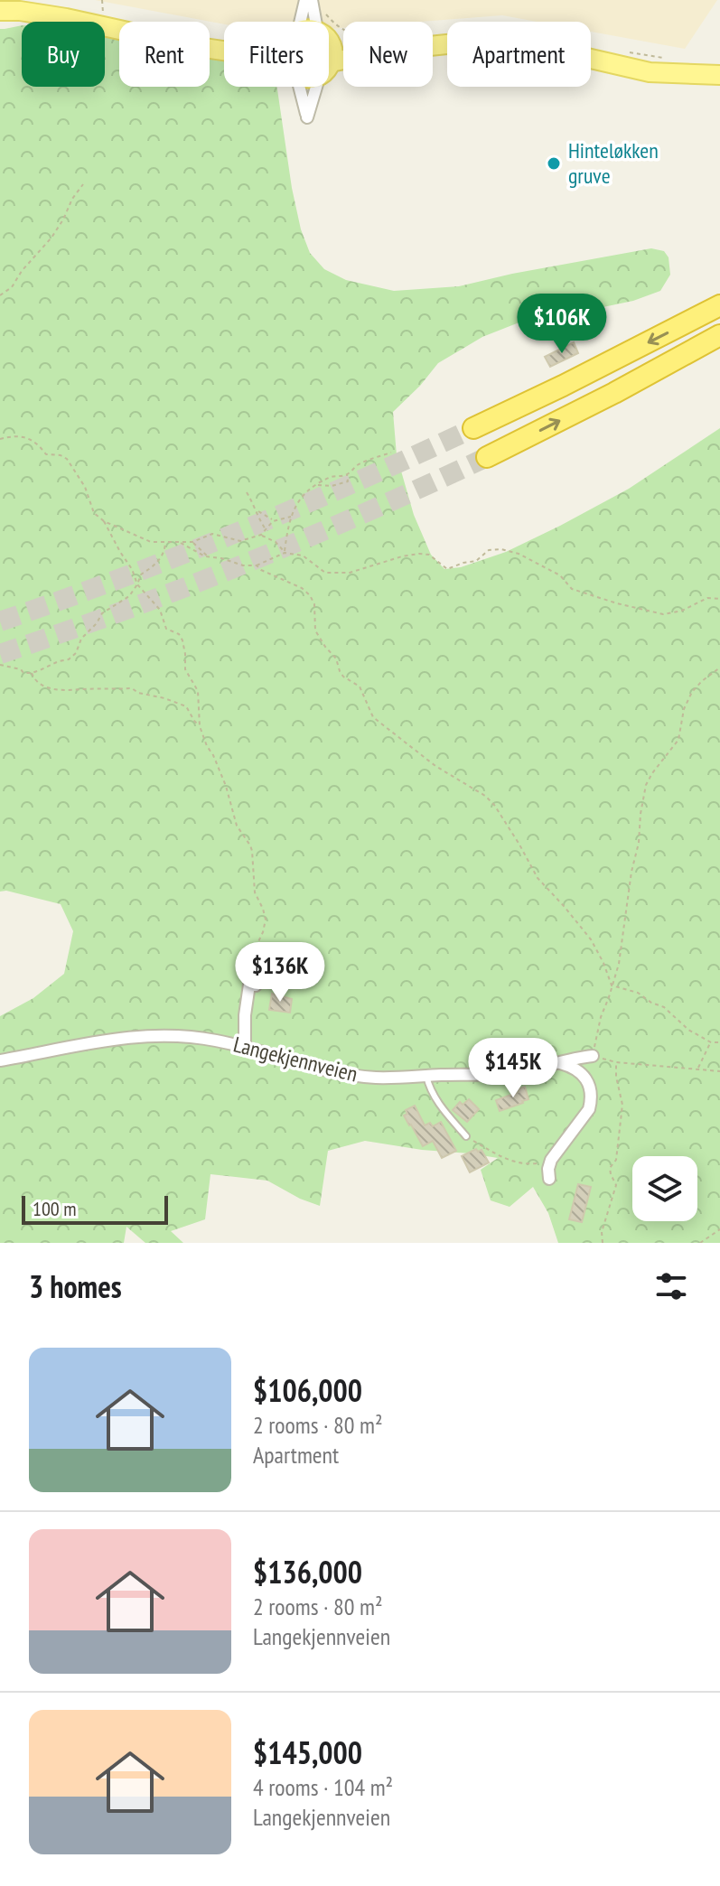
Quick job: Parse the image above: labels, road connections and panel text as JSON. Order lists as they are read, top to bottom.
{
  "streets": {
    "street": ["Langekjennveien"]
  },
  "places": ["Hinteløkken gruve"],
  "scale_bar": "100 m",
  "page": {
    "chip": [
      "Buy",
      "Rent",
      "Filters",
      "New",
      "Apartment"
    ],
    "price": ["$106K", "$136K", "$145K"],
    "scale": "100 m",
    "heading": "3 homes",
    "list": [
      {
        "name": "$106,000",
        "note": "2 rooms · 80 m² · Apartment"
      },
      {
        "name": "$136,000",
        "note": "2 rooms · 80 m² · Langekjennveien"
      },
      {
        "name": "$145,000",
        "note": "4 rooms · 104 m² · Langekjennveien"
      }
    ]
  }
}
